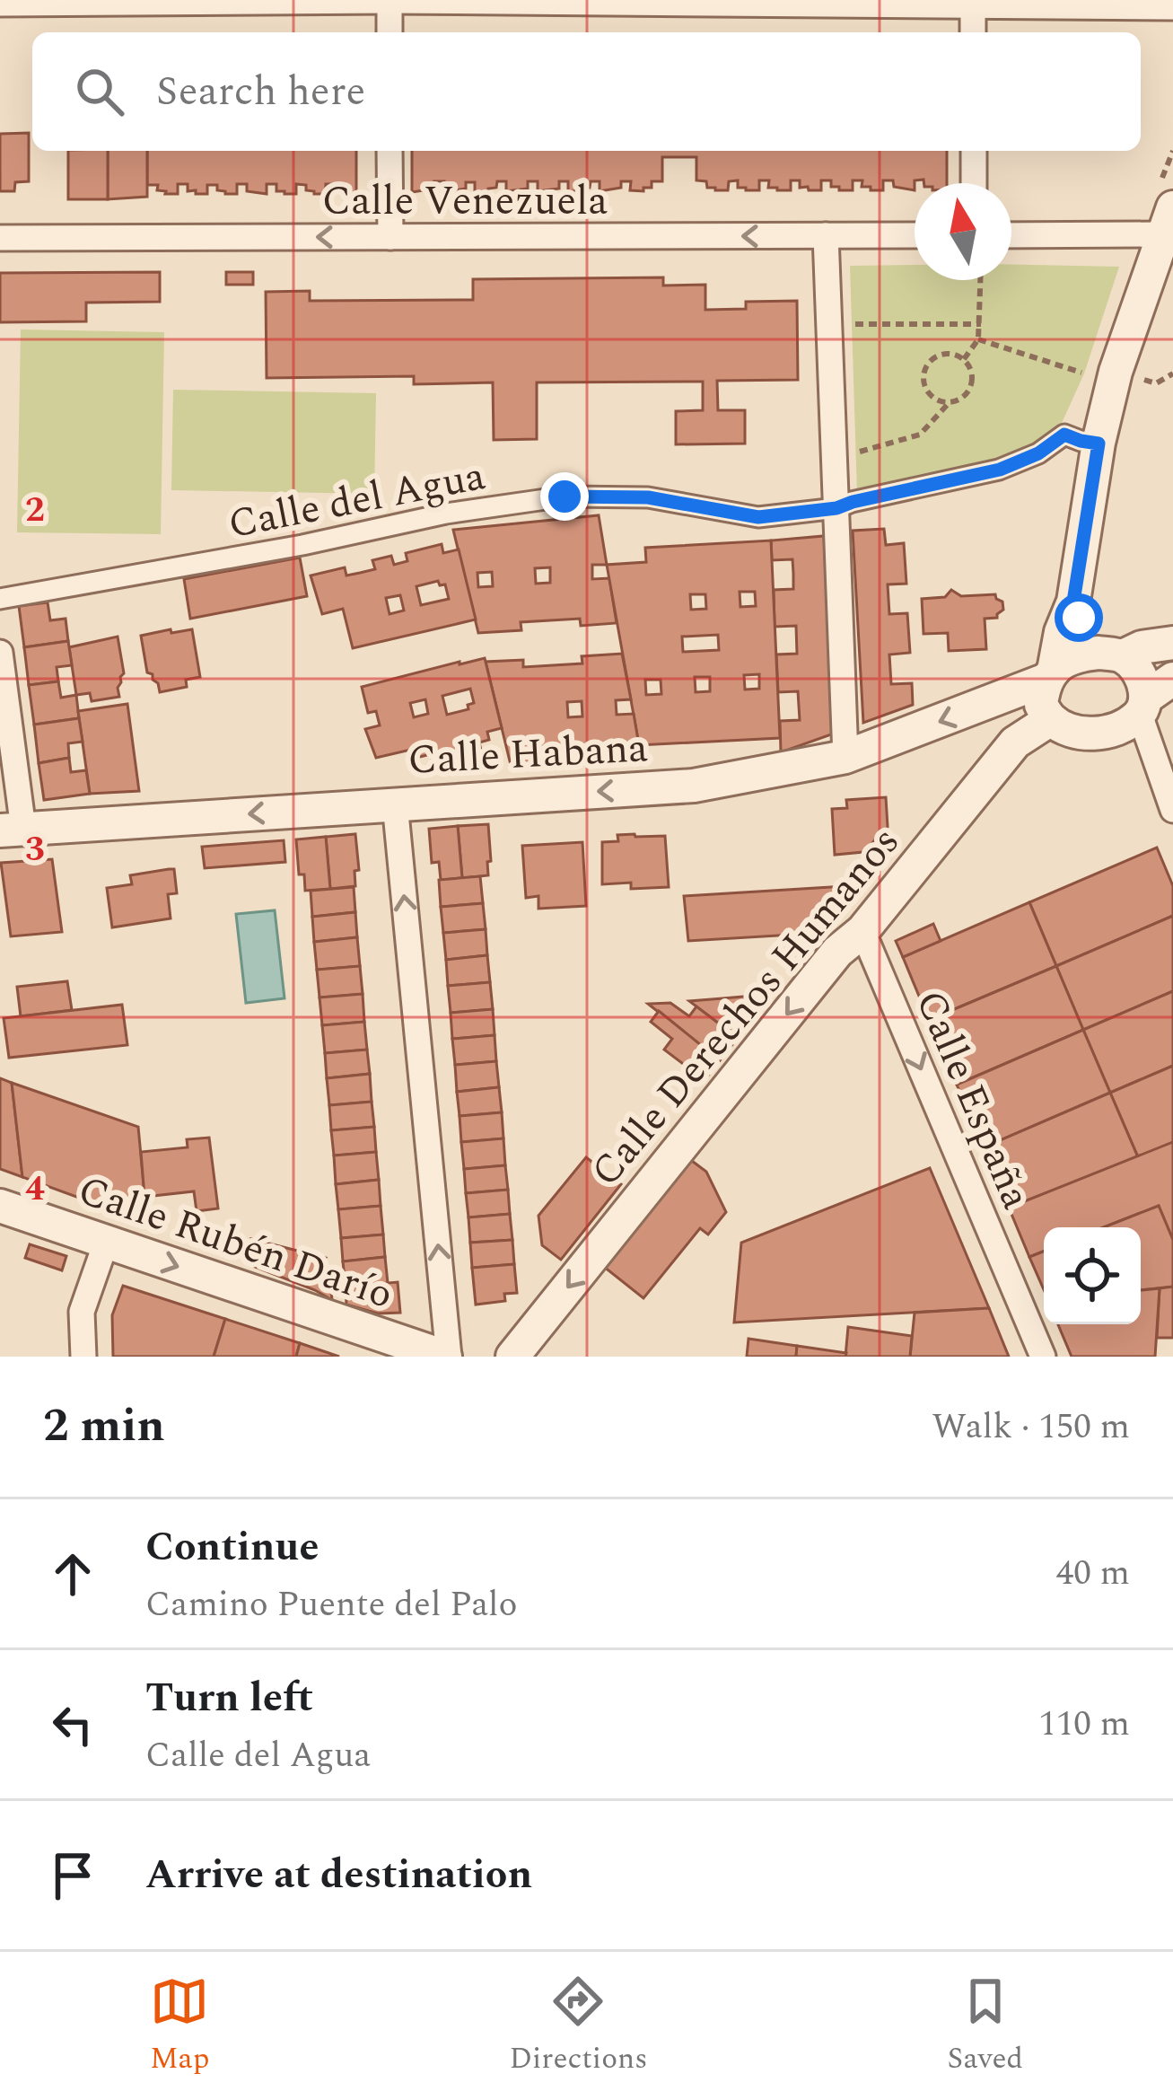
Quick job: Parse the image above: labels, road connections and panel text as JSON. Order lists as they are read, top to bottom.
{
  "streets": {
    "street": [
      "Calle Venezuela",
      "Calle del Agua",
      "Calle Habana",
      "Calle Derechos Humanos",
      "Calle España",
      "Calle Rubén Darío"
    ]
  },
  "crossings": [
    ["Calle Habana", "Calle Derechos Humanos"],
    ["Calle Derechos Humanos", "Calle España"]
  ],
  "one_way": [
    "Calle Venezuela",
    "Calle Habana",
    "Calle Derechos Humanos",
    "Calle España",
    "Calle Rubén Darío"
  ],
  "north": "top",
  "page": {
    "search": "Search here",
    "heading": ["2 min", "Walk · 150 m"],
    "list": [
      ["Continue", "Camino Puente del Palo", "40 m"],
      ["Turn left", "Calle del Agua", "110 m"],
      "Arrive at destination"
    ],
    "nav": ["Map", "Directions", "Saved"]
  },
  "grid": {
    "rows": ["2", "3", "4"]
  }
}
